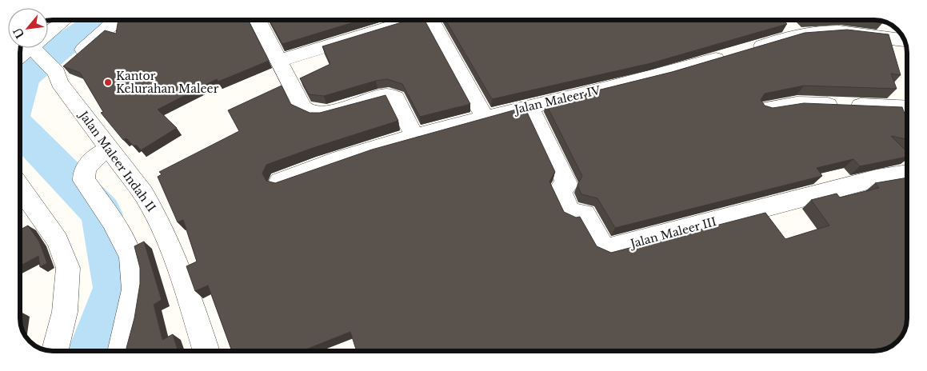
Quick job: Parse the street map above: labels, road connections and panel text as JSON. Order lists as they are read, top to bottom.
{
  "streets": {
    "street": ["Jalan Maleer IV", "Jalan Maleer Indah II", "Jalan Maleer III"]
  },
  "crossings": [
    ["Jalan Maleer IV", "Jalan Maleer III"]
  ],
  "places": ["Kantor Kelurahan Maleer"],
  "north": "bottom left"
}
